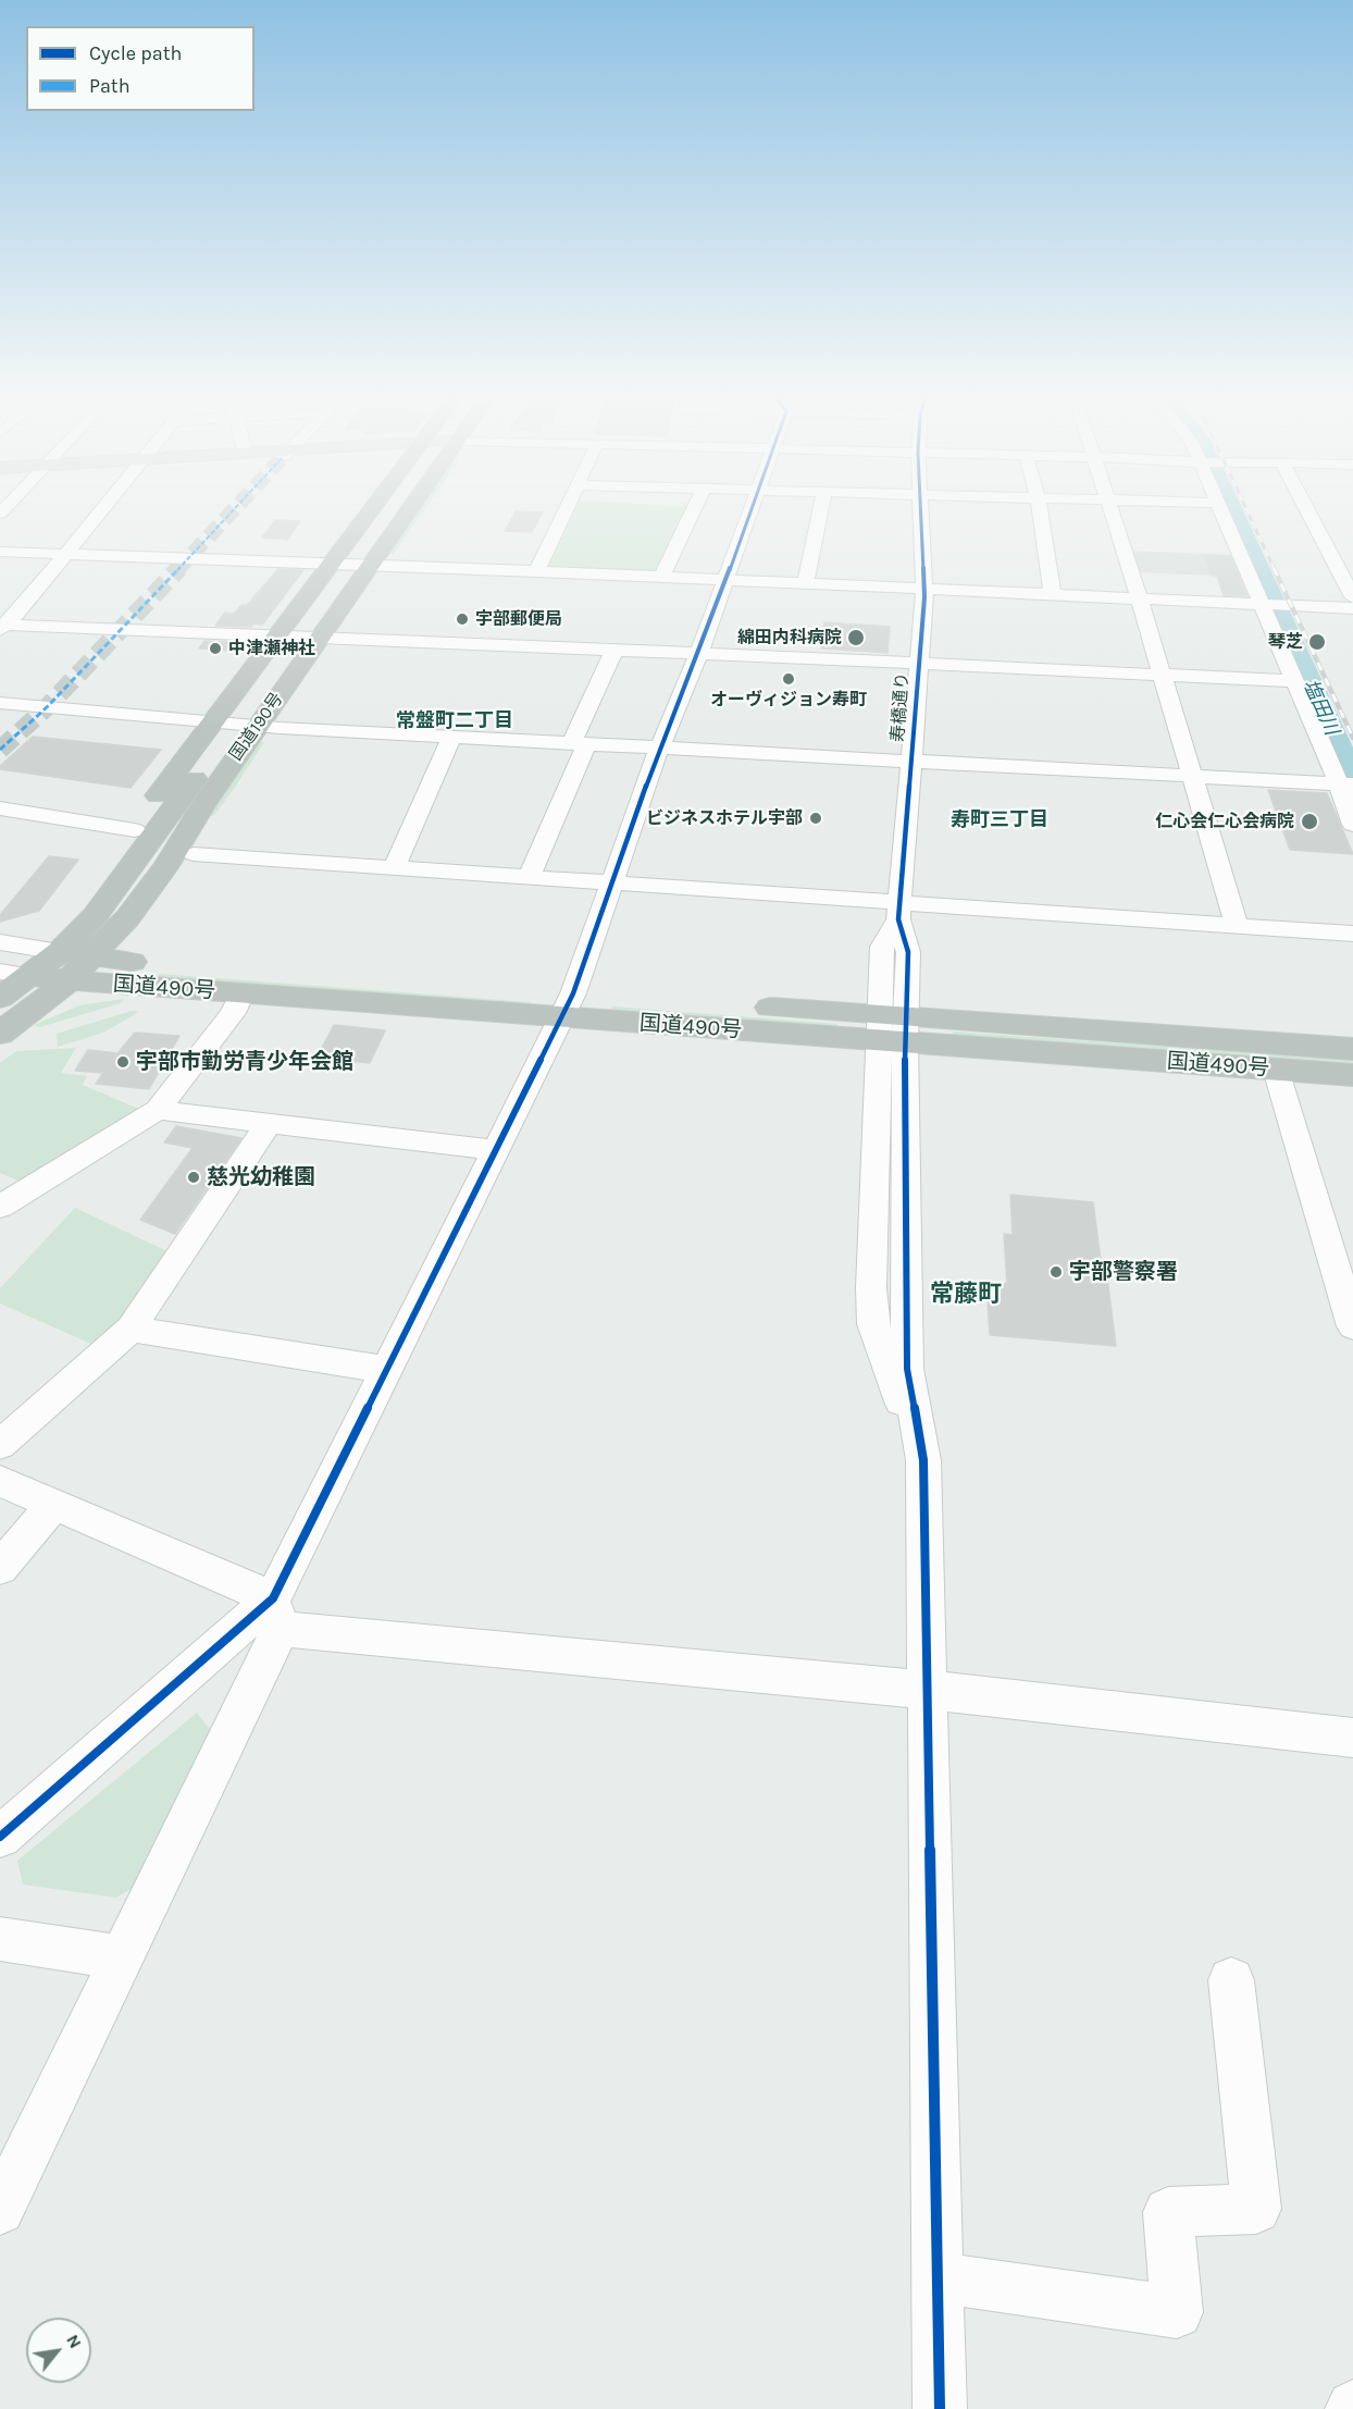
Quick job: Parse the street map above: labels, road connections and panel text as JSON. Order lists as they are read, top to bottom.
{
  "streets": {
    "highway": ["国道190号", "国道490号"],
    "street": ["寿橋通り"]
  },
  "districts": ["常盤町二丁目", "寿町三丁目", "常藤町"],
  "water": ["塩田川"],
  "places": [
    "宇部郵便局",
    "綿田内科病院",
    "琴芝",
    "中津瀬神社",
    "オーヴィジョン寿町",
    "ビジネスホテル宇部",
    "仁心会仁心会病院",
    "宇部市勤労青少年会館",
    "慈光幼稚園",
    "宇部警察署"
  ],
  "legend": ["Cycle path", "Path"],
  "north": "top right"
}
